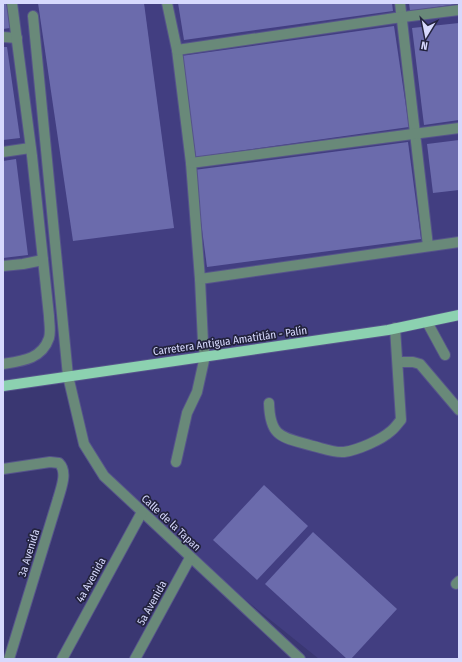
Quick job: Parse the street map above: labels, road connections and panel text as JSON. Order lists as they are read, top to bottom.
{
  "streets": {
    "main road": ["Carretera Antigua Amatitlán - Palín"],
    "street": [
      "Calle de la Tapan",
      "3a Avenida",
      "4a Avenida",
      "5a Avenida"
    ]
  },
  "crossings": [
    ["Carretera Antigua Amatitlán - Palín", "Calle de la Tapan"],
    ["Calle de la Tapan", "4a Avenida"],
    ["Calle de la Tapan", "5a Avenida"]
  ],
  "north": "bottom"
}
